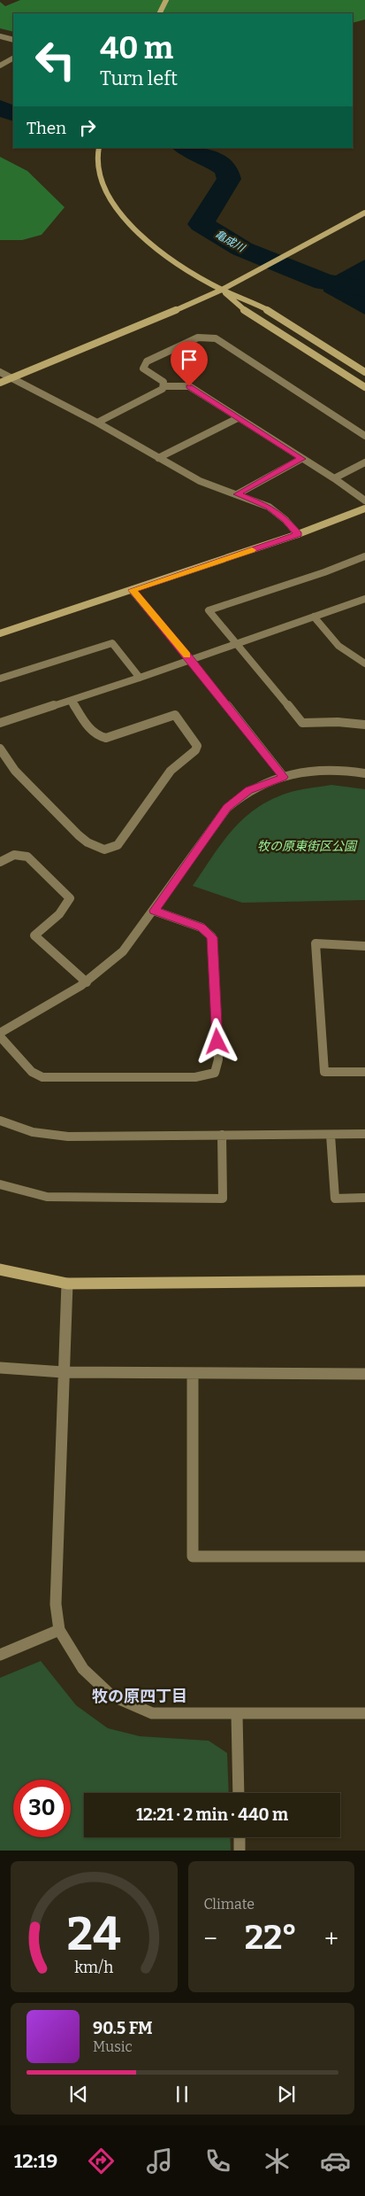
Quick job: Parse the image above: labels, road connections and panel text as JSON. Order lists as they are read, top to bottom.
{
  "districts": ["牧の原四丁目"],
  "water": ["亀成川"],
  "parks": ["牧の原東街区公園"],
  "page": {
    "turn": ["40 m", "Turn left"],
    "then": "Then",
    "limit": "30",
    "trip": "12:21 · 2 min · 440 m",
    "tile": "Climate",
    "heat": ["−", "22°", "+"],
    "song": ["90.5 FM", "Music"],
    "tabs": "12:19",
    "gauge": ["24", "km/h"]
  }
}
